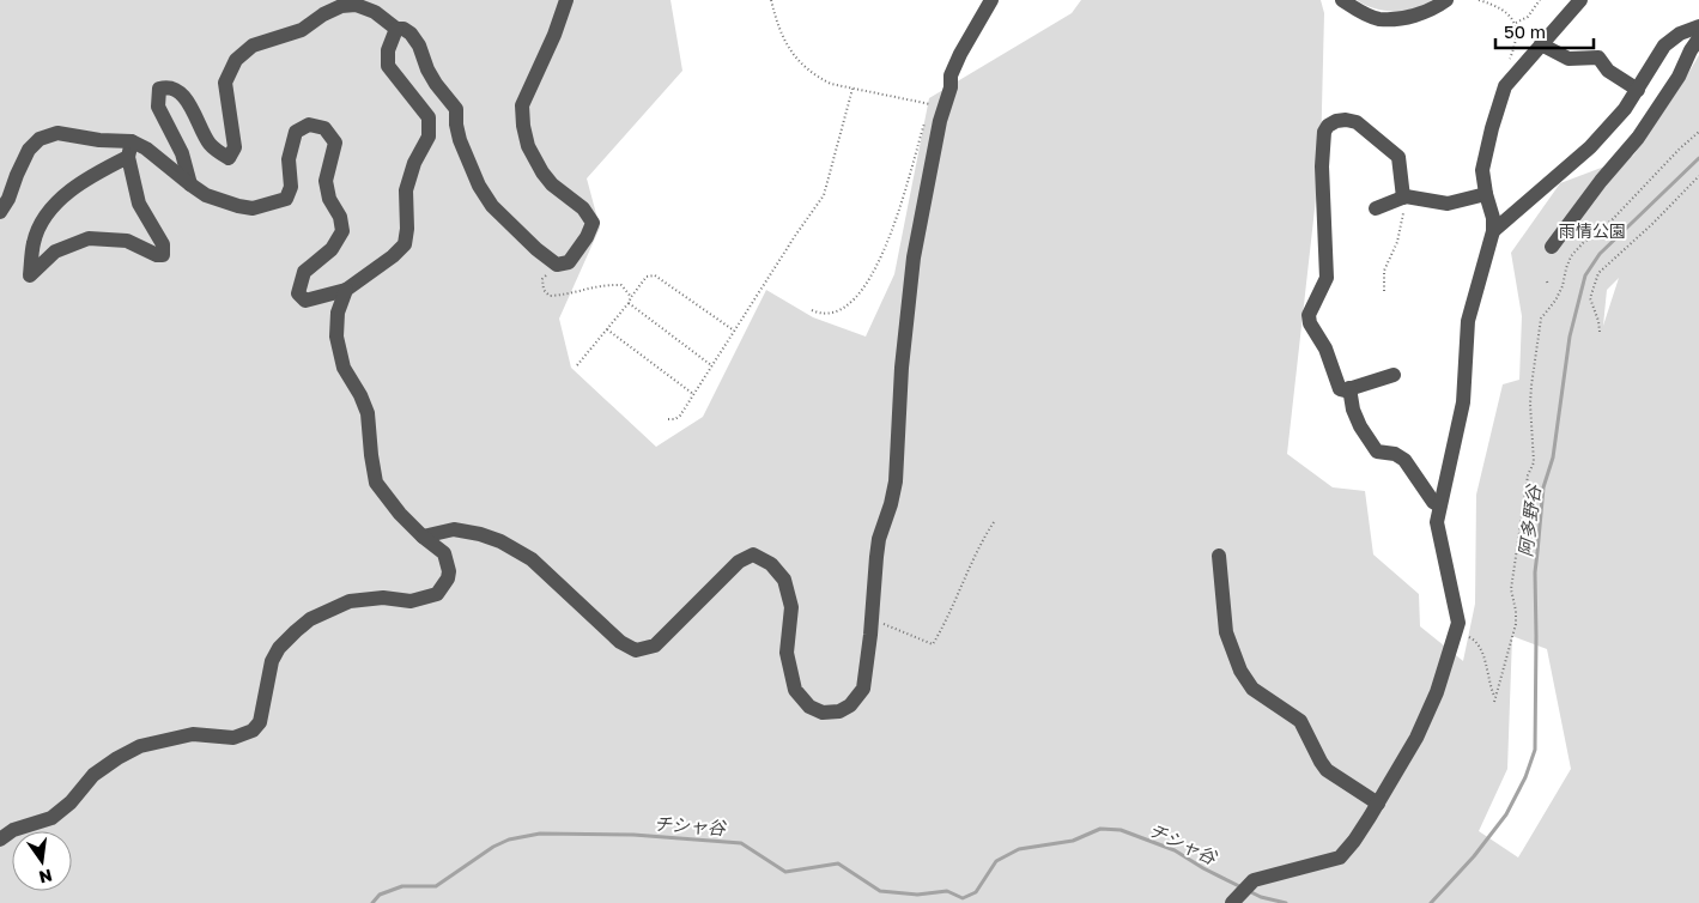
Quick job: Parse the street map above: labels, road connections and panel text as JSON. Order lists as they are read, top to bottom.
{
  "water": ["阿多野谷", "チシャ谷"],
  "parks": ["雨情公園"],
  "scale_bar": "50 m",
  "north": "bottom"
}
